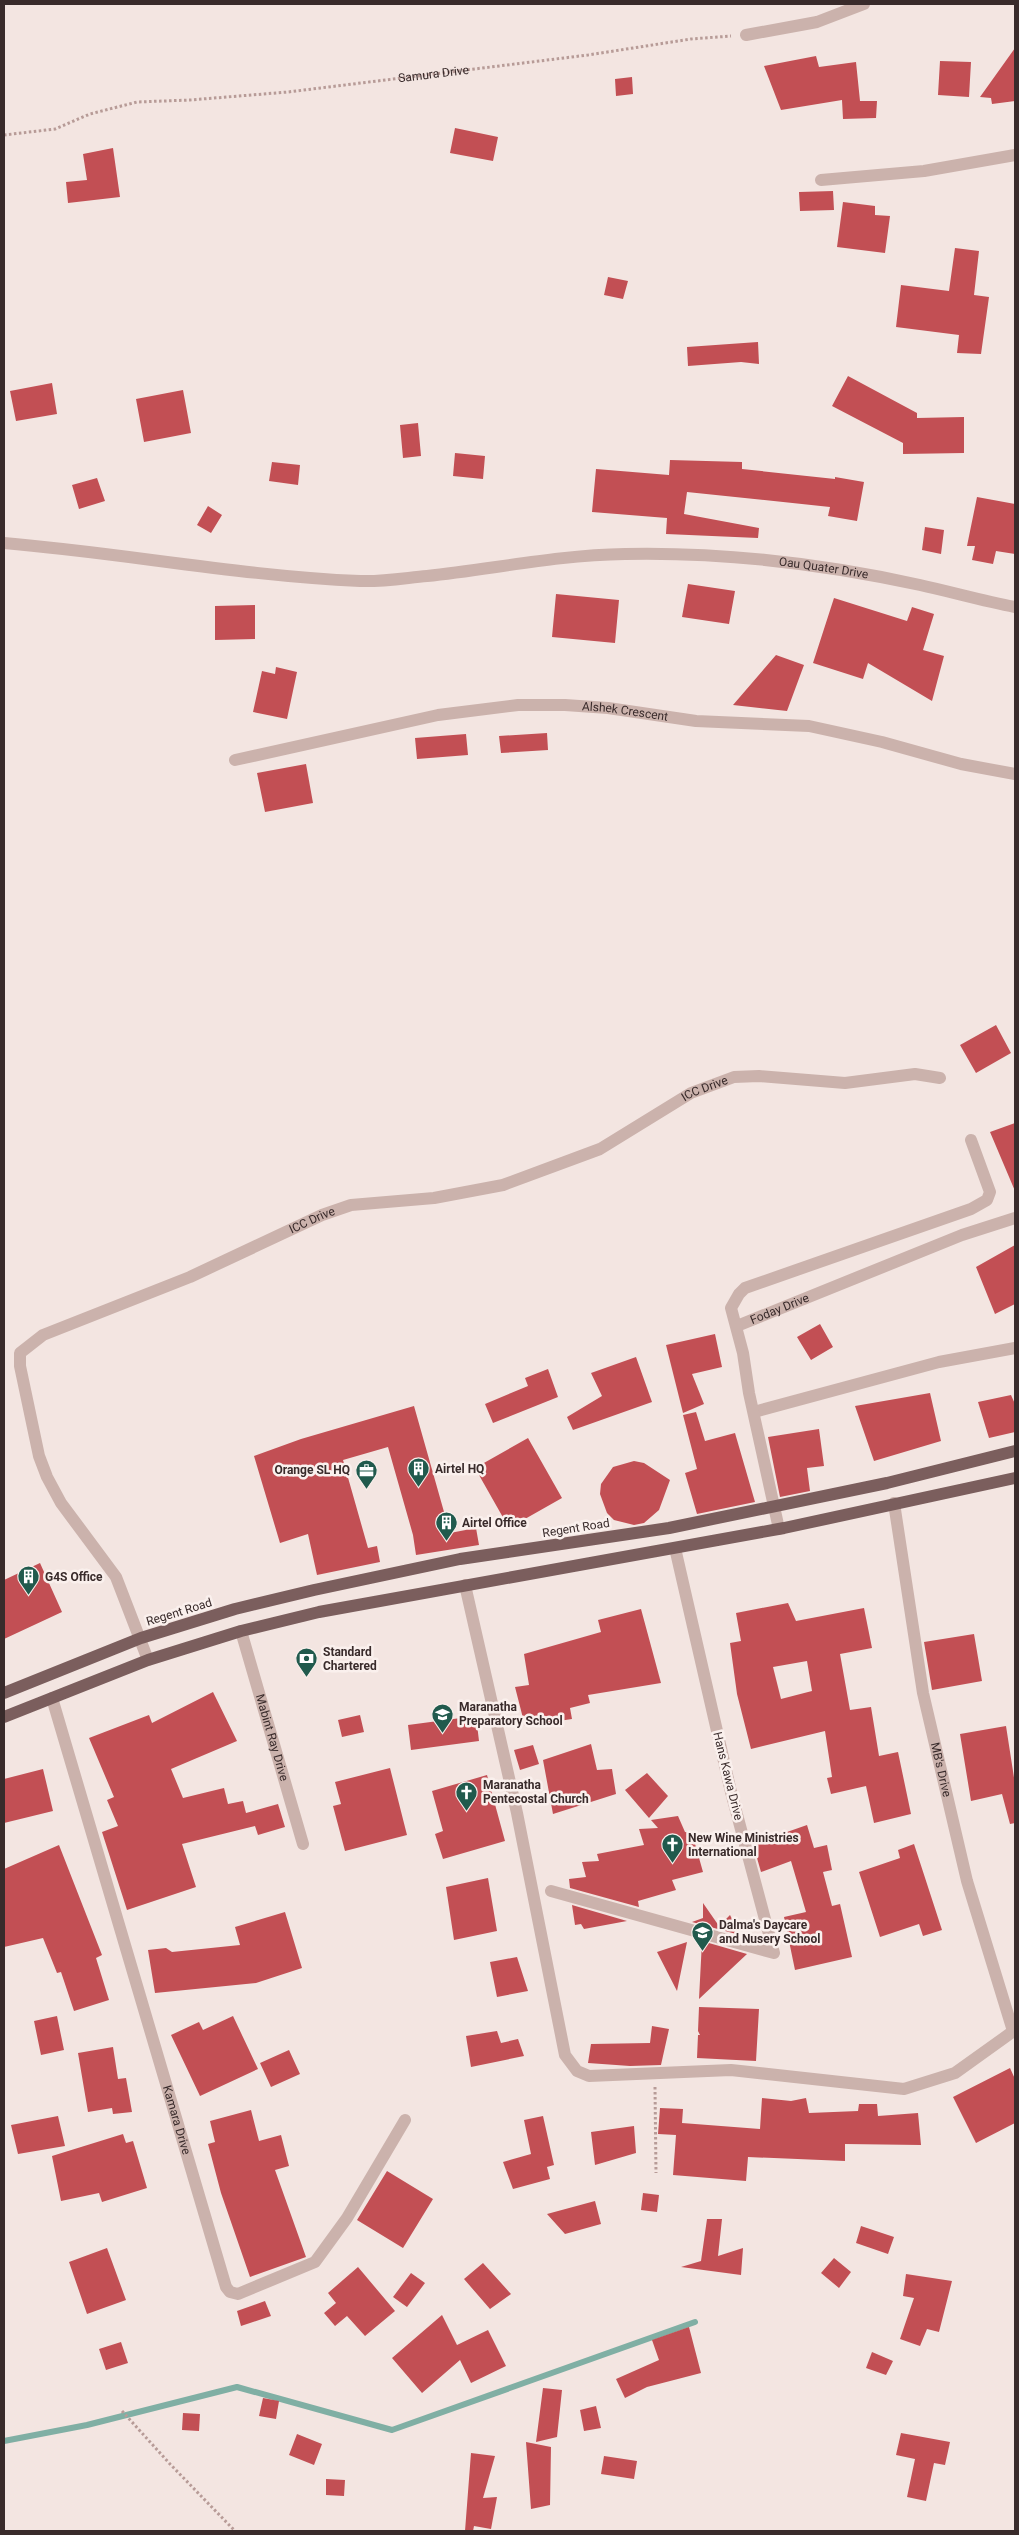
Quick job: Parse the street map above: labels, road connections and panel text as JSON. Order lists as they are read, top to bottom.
{
  "streets": {
    "main road": ["Regent Road"],
    "street": [
      "Oau Quater Drive",
      "Alshek Crescent",
      "ICC Drive",
      "Foday Drive",
      "Mabint Ray Drive",
      "MB's Drive",
      "Hans Kawa Drive",
      "Kamara Drive"
    ],
    "path": ["Samura Drive"]
  },
  "crossings": [
    ["ICC Drive", "Regent Road"],
    ["Foday Drive", "Regent Road"]
  ],
  "places": {
    "building": ["Airtel HQ", "Airtel Office", "G4S Office"],
    "office": ["Orange SL HQ"],
    "bank": ["Standard Chartered"],
    "school or university": ["Maranatha Preparatory School", "Dalma's Daycare and Nusery School"],
    "church": ["Maranatha Pentecostal Church", "New Wine Ministries International"]
  }
}
